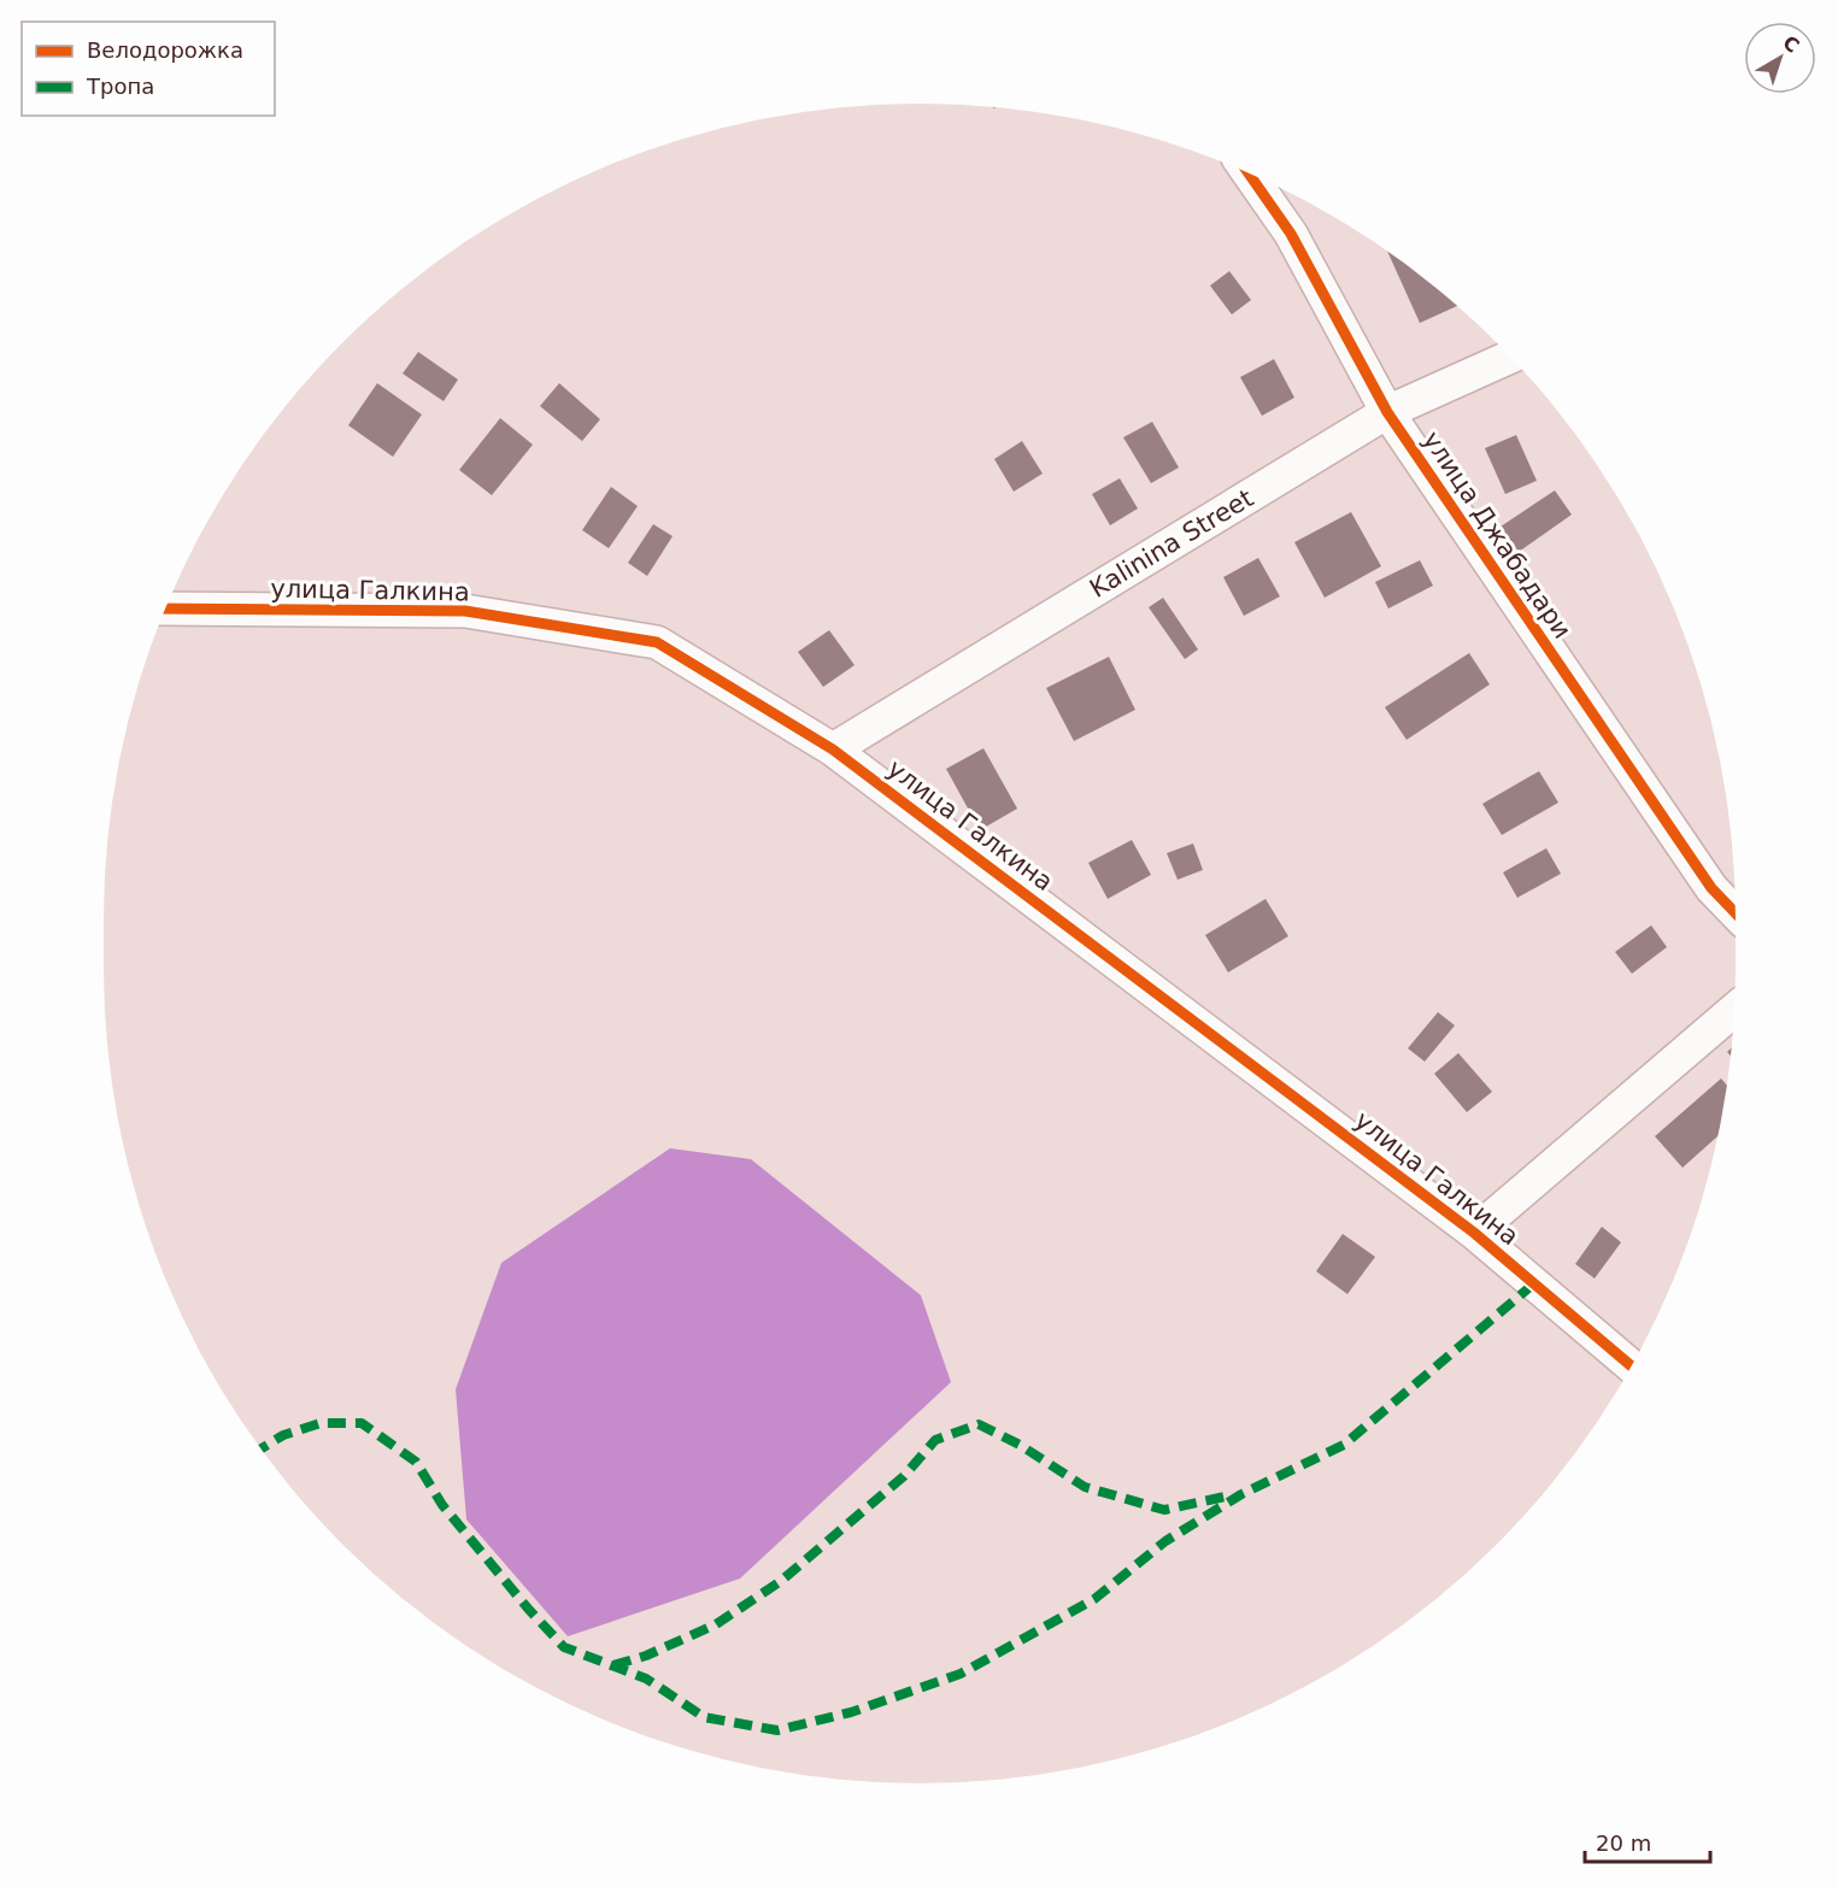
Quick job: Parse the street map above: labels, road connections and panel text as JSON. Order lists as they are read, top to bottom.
{
  "streets": {
    "street": ["улица Джабадари", "Kalinina Street", "улица Галкина"]
  },
  "crossings": [
    ["улица Джабадари", "Kalinina Street"],
    ["Kalinina Street", "улица Галкина"]
  ],
  "legend": ["Велодорожка", "Тропа"],
  "scale_bar": "20 m",
  "north": "top right"
}
